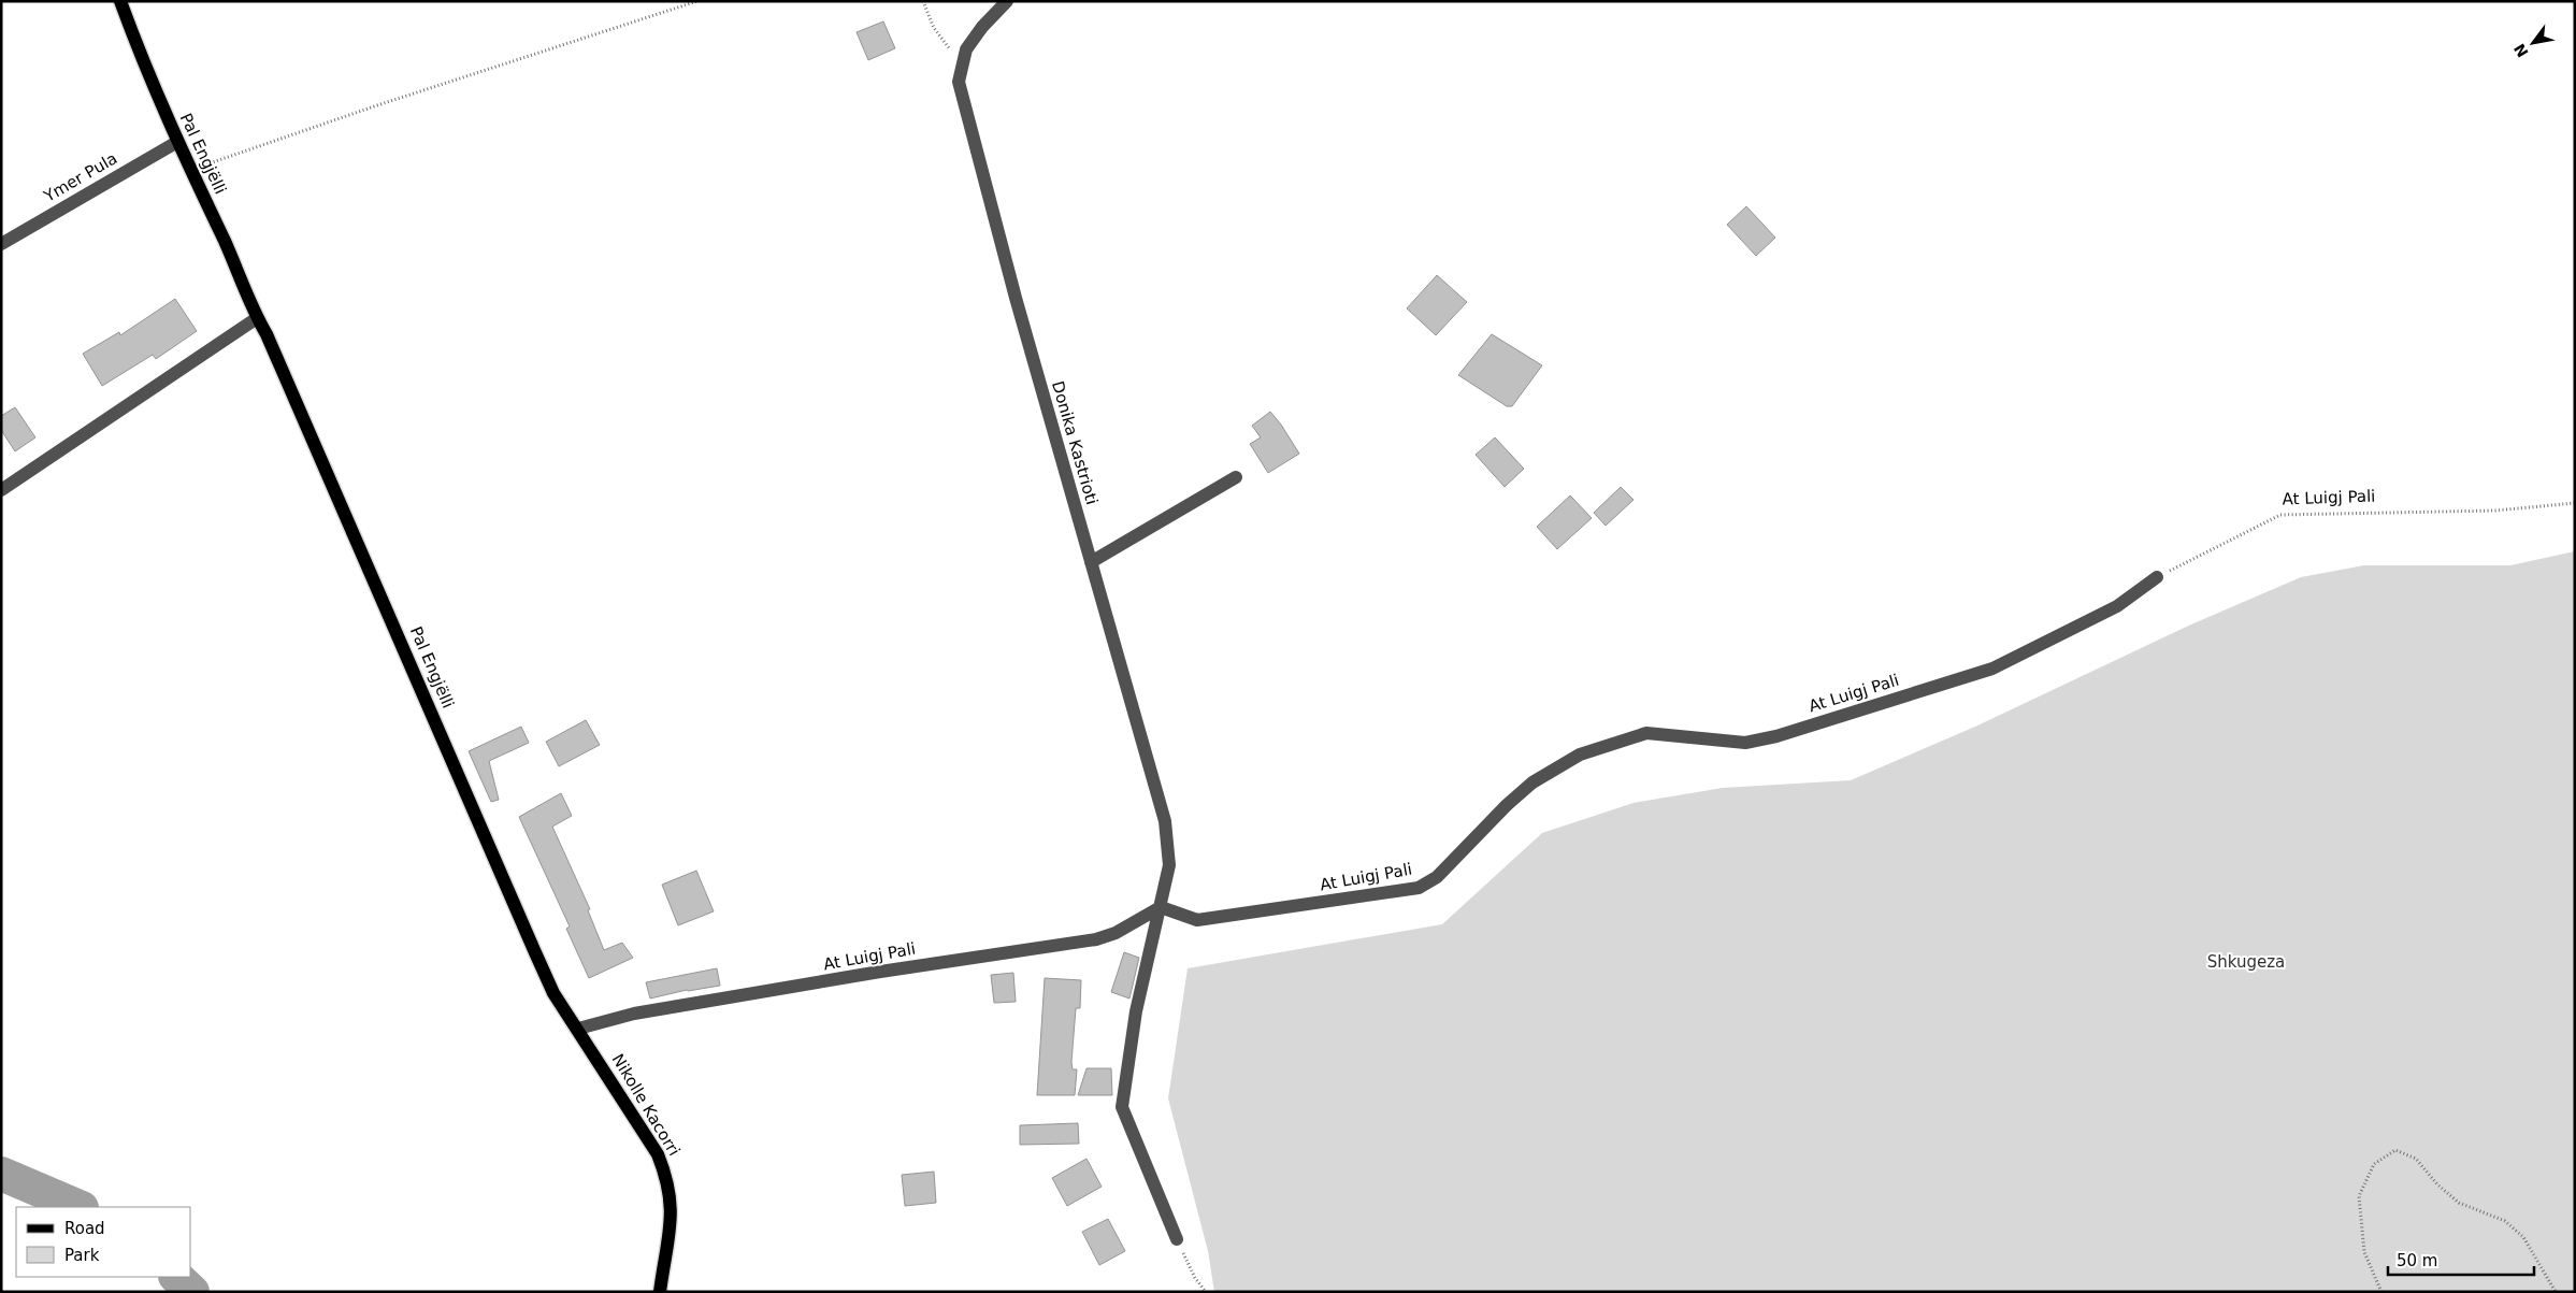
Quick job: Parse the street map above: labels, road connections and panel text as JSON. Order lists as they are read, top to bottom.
{
  "streets": {
    "main road": ["Pal Engjëlli", "Nikolle Kacorri"],
    "street": ["Ymer Pula", "Donika Kastrioti", "At Luigj Pali"]
  },
  "crossings": [
    ["Pal Engjëlli", "Ymer Pula"],
    ["Pal Engjëlli", "At Luigj Pali"],
    ["Pal Engjëlli", "Nikolle Kacorri"],
    ["Donika Kastrioti", "At Luigj Pali"],
    ["At Luigj Pali", "Nikolle Kacorri"]
  ],
  "parks": ["Shkugeza"],
  "legend": ["Road", "Park"],
  "scale_bar": "50 m",
  "north": "bottom left"
}
